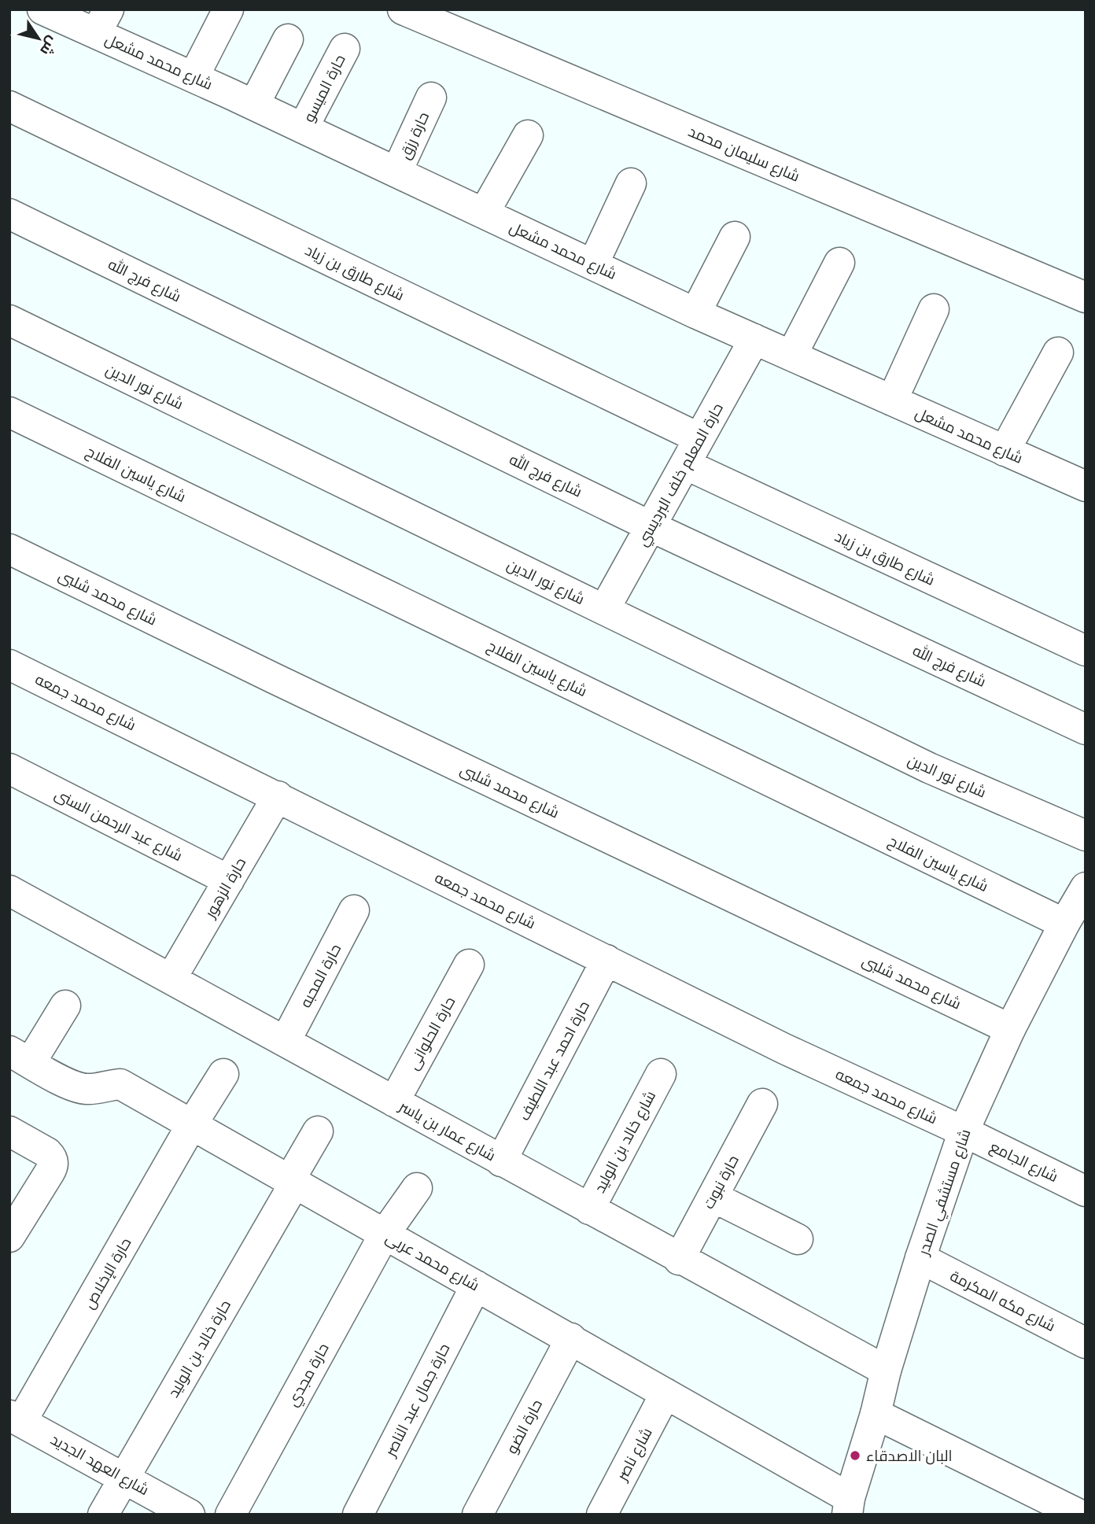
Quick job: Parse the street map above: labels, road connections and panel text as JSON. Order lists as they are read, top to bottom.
{
  "streets": {
    "street": [
      "شارع محمد مشعل",
      "حارة الميسو",
      "حارة رزق",
      "شارع سليمان محمد",
      "شارع طارق بن زياد",
      "شارع فرج الله",
      "شارع نور الدين",
      "شارع ياسين الفلاح",
      "حارة المعلم خلف البرديسي",
      "شارع محمد شلبى",
      "شارع محمد جمعه",
      "شارع عبد الرحمن السنى",
      "حارة الزهور",
      "حارة المحبه",
      "حارة الحلوانى",
      "حارة احمد عبد اللطيف",
      "شارع عمار بن ياسر",
      "شارع خالد بن الوليد",
      "شارع الجامع",
      "حارة نبوت",
      "شارع مستشفي الصدر",
      "شارع محمد عربى",
      "حارة الإخلاص",
      "شارع مكه المكرمة",
      "حارة خالد بن الوليد",
      "حارة مجدي",
      "حارة جمال عبد الناصر",
      "حارة الضو",
      "شارع ناصر",
      "شارع العهد الجديد"
    ]
  },
  "crossings": [
    ["شارع محمد مشعل", "حارة الميسو"],
    ["شارع محمد مشعل", "حارة رزق"],
    ["شارع محمد مشعل", "حارة المعلم خلف البرديسي"],
    ["شارع طارق بن زياد", "حارة المعلم خلف البرديسي"],
    ["شارع فرج الله", "حارة المعلم خلف البرديسي"],
    ["شارع نور الدين", "حارة المعلم خلف البرديسي"],
    ["شارع ياسين الفلاح", "شارع مستشفي الصدر"],
    ["شارع محمد شلبى", "شارع مستشفي الصدر"],
    ["شارع محمد جمعه", "حارة الزهور"],
    ["شارع محمد جمعه", "حارة احمد عبد اللطيف"],
    ["شارع محمد جمعه", "شارع الجامع"],
    ["شارع محمد جمعه", "شارع مستشفي الصدر"],
    ["شارع عبد الرحمن السنى", "حارة الزهور"],
    ["حارة الزهور", "شارع عمار بن ياسر"],
    ["حارة المحبه", "شارع عمار بن ياسر"],
    ["حارة الحلوانى", "شارع عمار بن ياسر"],
    ["حارة احمد عبد اللطيف", "شارع عمار بن ياسر"],
    ["شارع عمار بن ياسر", "شارع خالد بن الوليد"],
    ["شارع عمار بن ياسر", "حارة نبوت"],
    ["شارع عمار بن ياسر", "شارع مستشفي الصدر"],
    ["شارع الجامع", "شارع مستشفي الصدر"],
    ["شارع مستشفي الصدر", "شارع محمد عربى"],
    ["شارع مستشفي الصدر", "شارع مكه المكرمة"],
    ["شارع محمد عربى", "حارة الإخلاص"],
    ["شارع محمد عربى", "حارة خالد بن الوليد"],
    ["شارع محمد عربى", "حارة مجدي"],
    ["شارع محمد عربى", "حارة جمال عبد الناصر"],
    ["شارع محمد عربى", "حارة الضو"],
    ["شارع محمد عربى", "شارع ناصر"],
    ["حارة الإخلاص", "شارع العهد الجديد"],
    ["حارة خالد بن الوليد", "شارع العهد الجديد"]
  ],
  "places": ["البان الاصدقاء"],
  "north": "bottom right"
}
